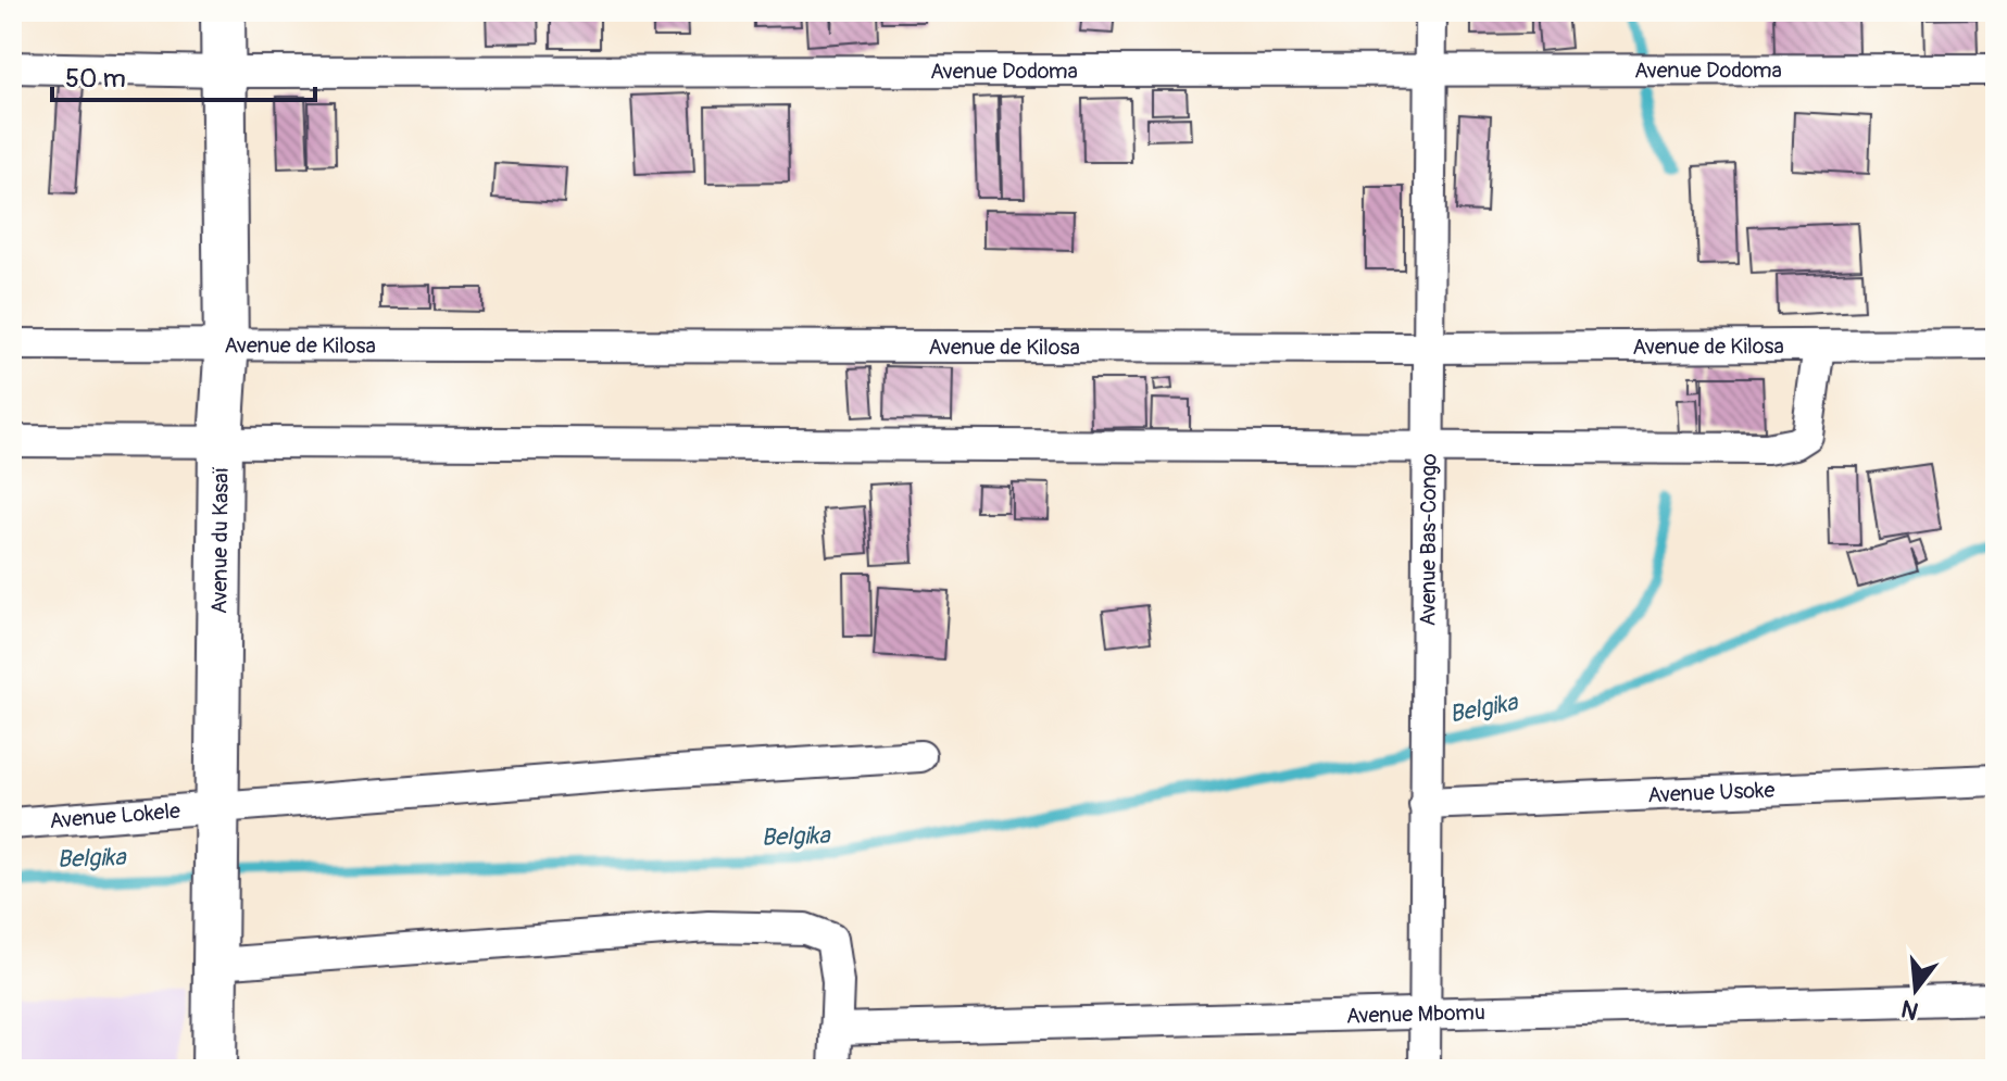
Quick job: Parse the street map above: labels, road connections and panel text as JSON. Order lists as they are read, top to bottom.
{
  "streets": {
    "street": [
      "Avenue Dodoma",
      "Avenue de Kilosa",
      "Avenue du Kasaï",
      "Avenue Bas-Congo",
      "Avenue Usoke",
      "Avenue Lokele",
      "Avenue Mbomu"
    ]
  },
  "crossings": [
    ["Avenue Dodoma", "Avenue du Kasaï"],
    ["Avenue Dodoma", "Avenue Bas-Congo"],
    ["Avenue de Kilosa", "Avenue du Kasaï"],
    ["Avenue de Kilosa", "Avenue Bas-Congo"],
    ["Avenue du Kasaï", "Avenue Lokele"],
    ["Avenue Bas-Congo", "Avenue Usoke"],
    ["Avenue Bas-Congo", "Avenue Mbomu"]
  ],
  "water": ["Belgika"],
  "scale_bar": "50 m",
  "north": "bottom"
}
